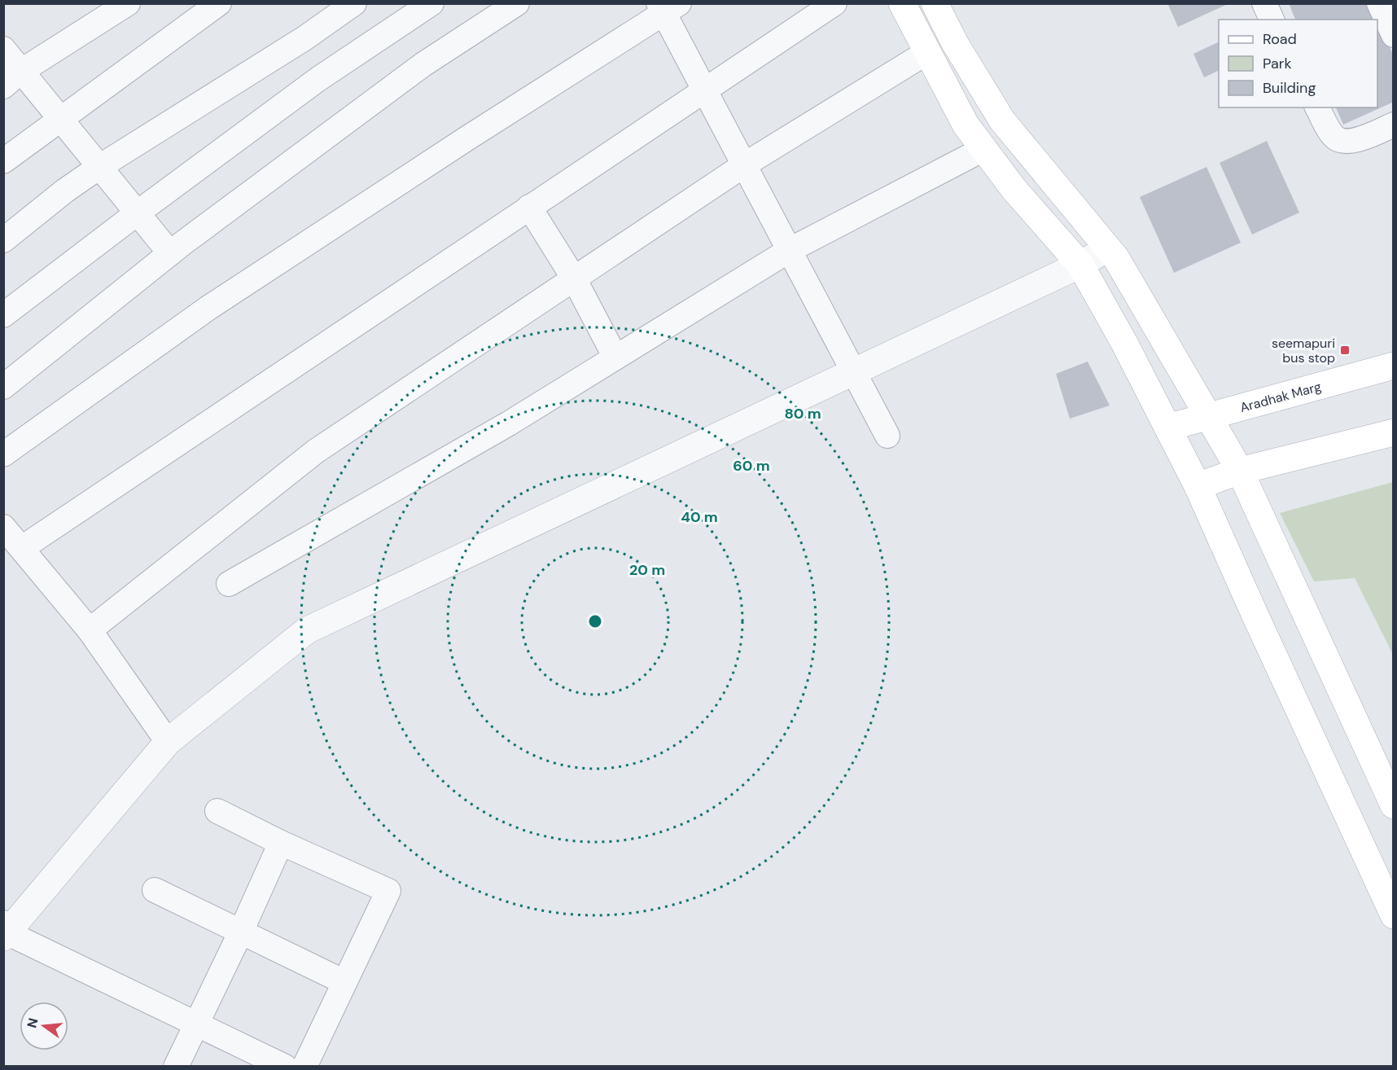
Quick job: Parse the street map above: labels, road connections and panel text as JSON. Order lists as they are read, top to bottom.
{
  "streets": {
    "main road": ["Aradhak Marg"]
  },
  "places": {
    "transit": ["seemapuri bus stop"]
  },
  "legend": ["Road", "Park", "Building"],
  "north": "left",
  "rings": [
    "80 m",
    "60 m",
    "40 m",
    "20 m"
  ]
}
